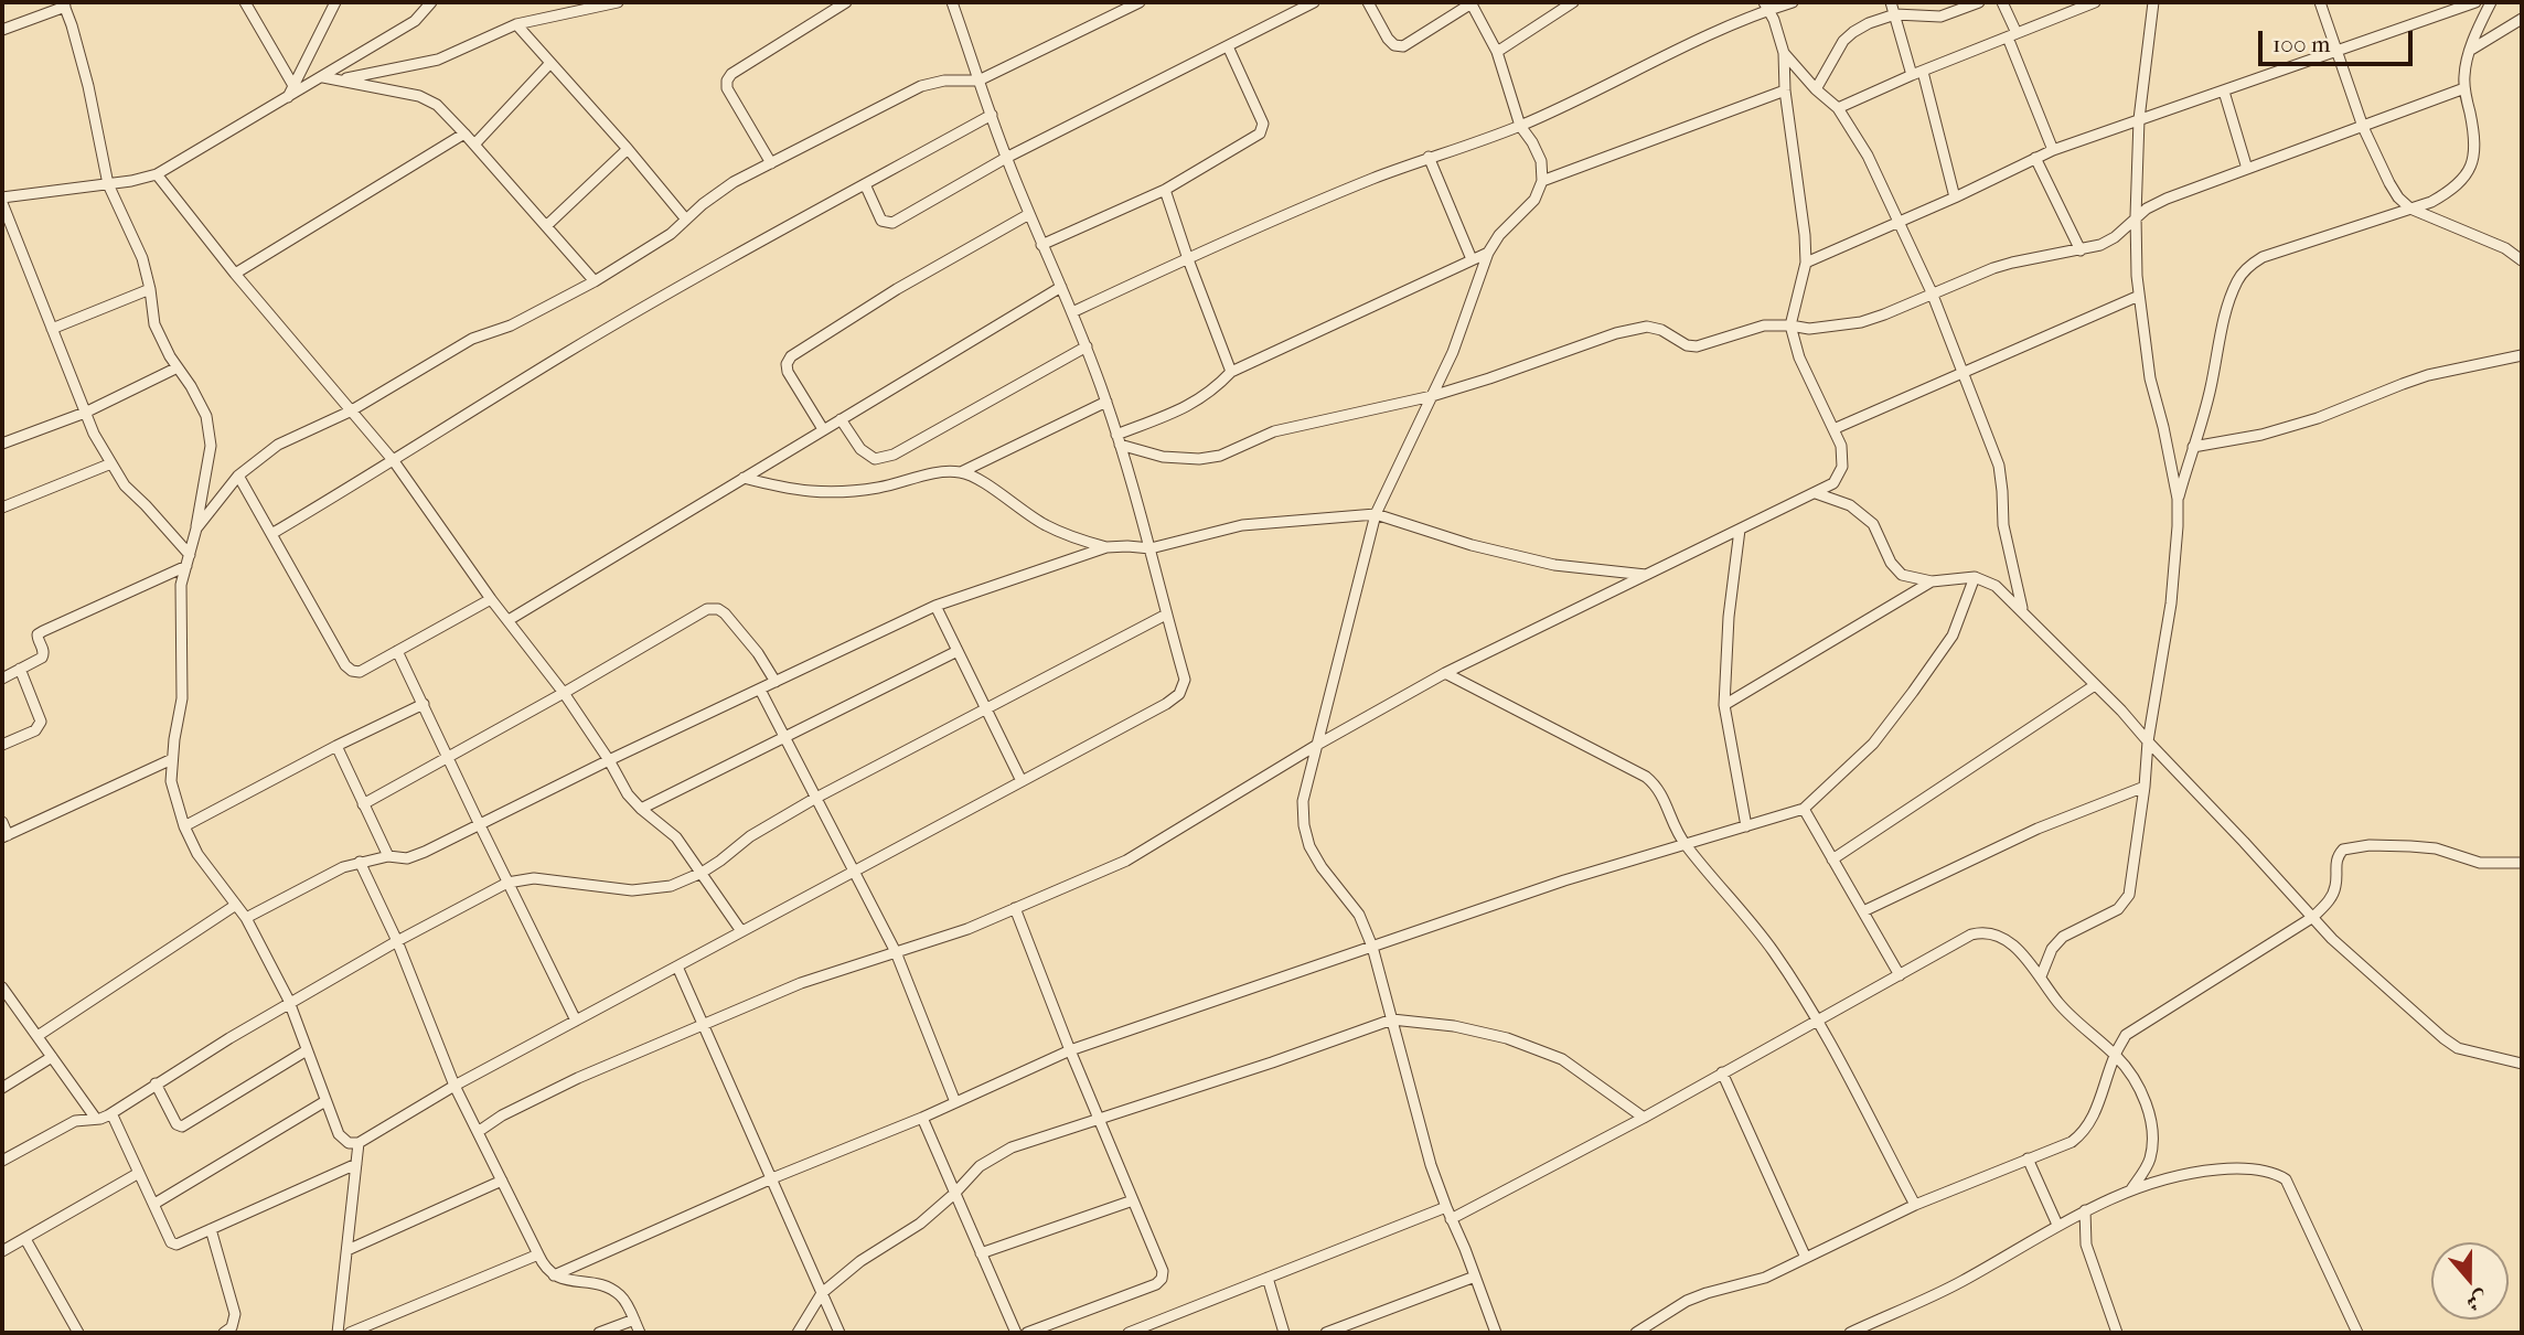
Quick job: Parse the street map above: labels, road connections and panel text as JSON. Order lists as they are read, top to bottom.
{
  "scale_bar": "100 m",
  "north": "bottom"
}
